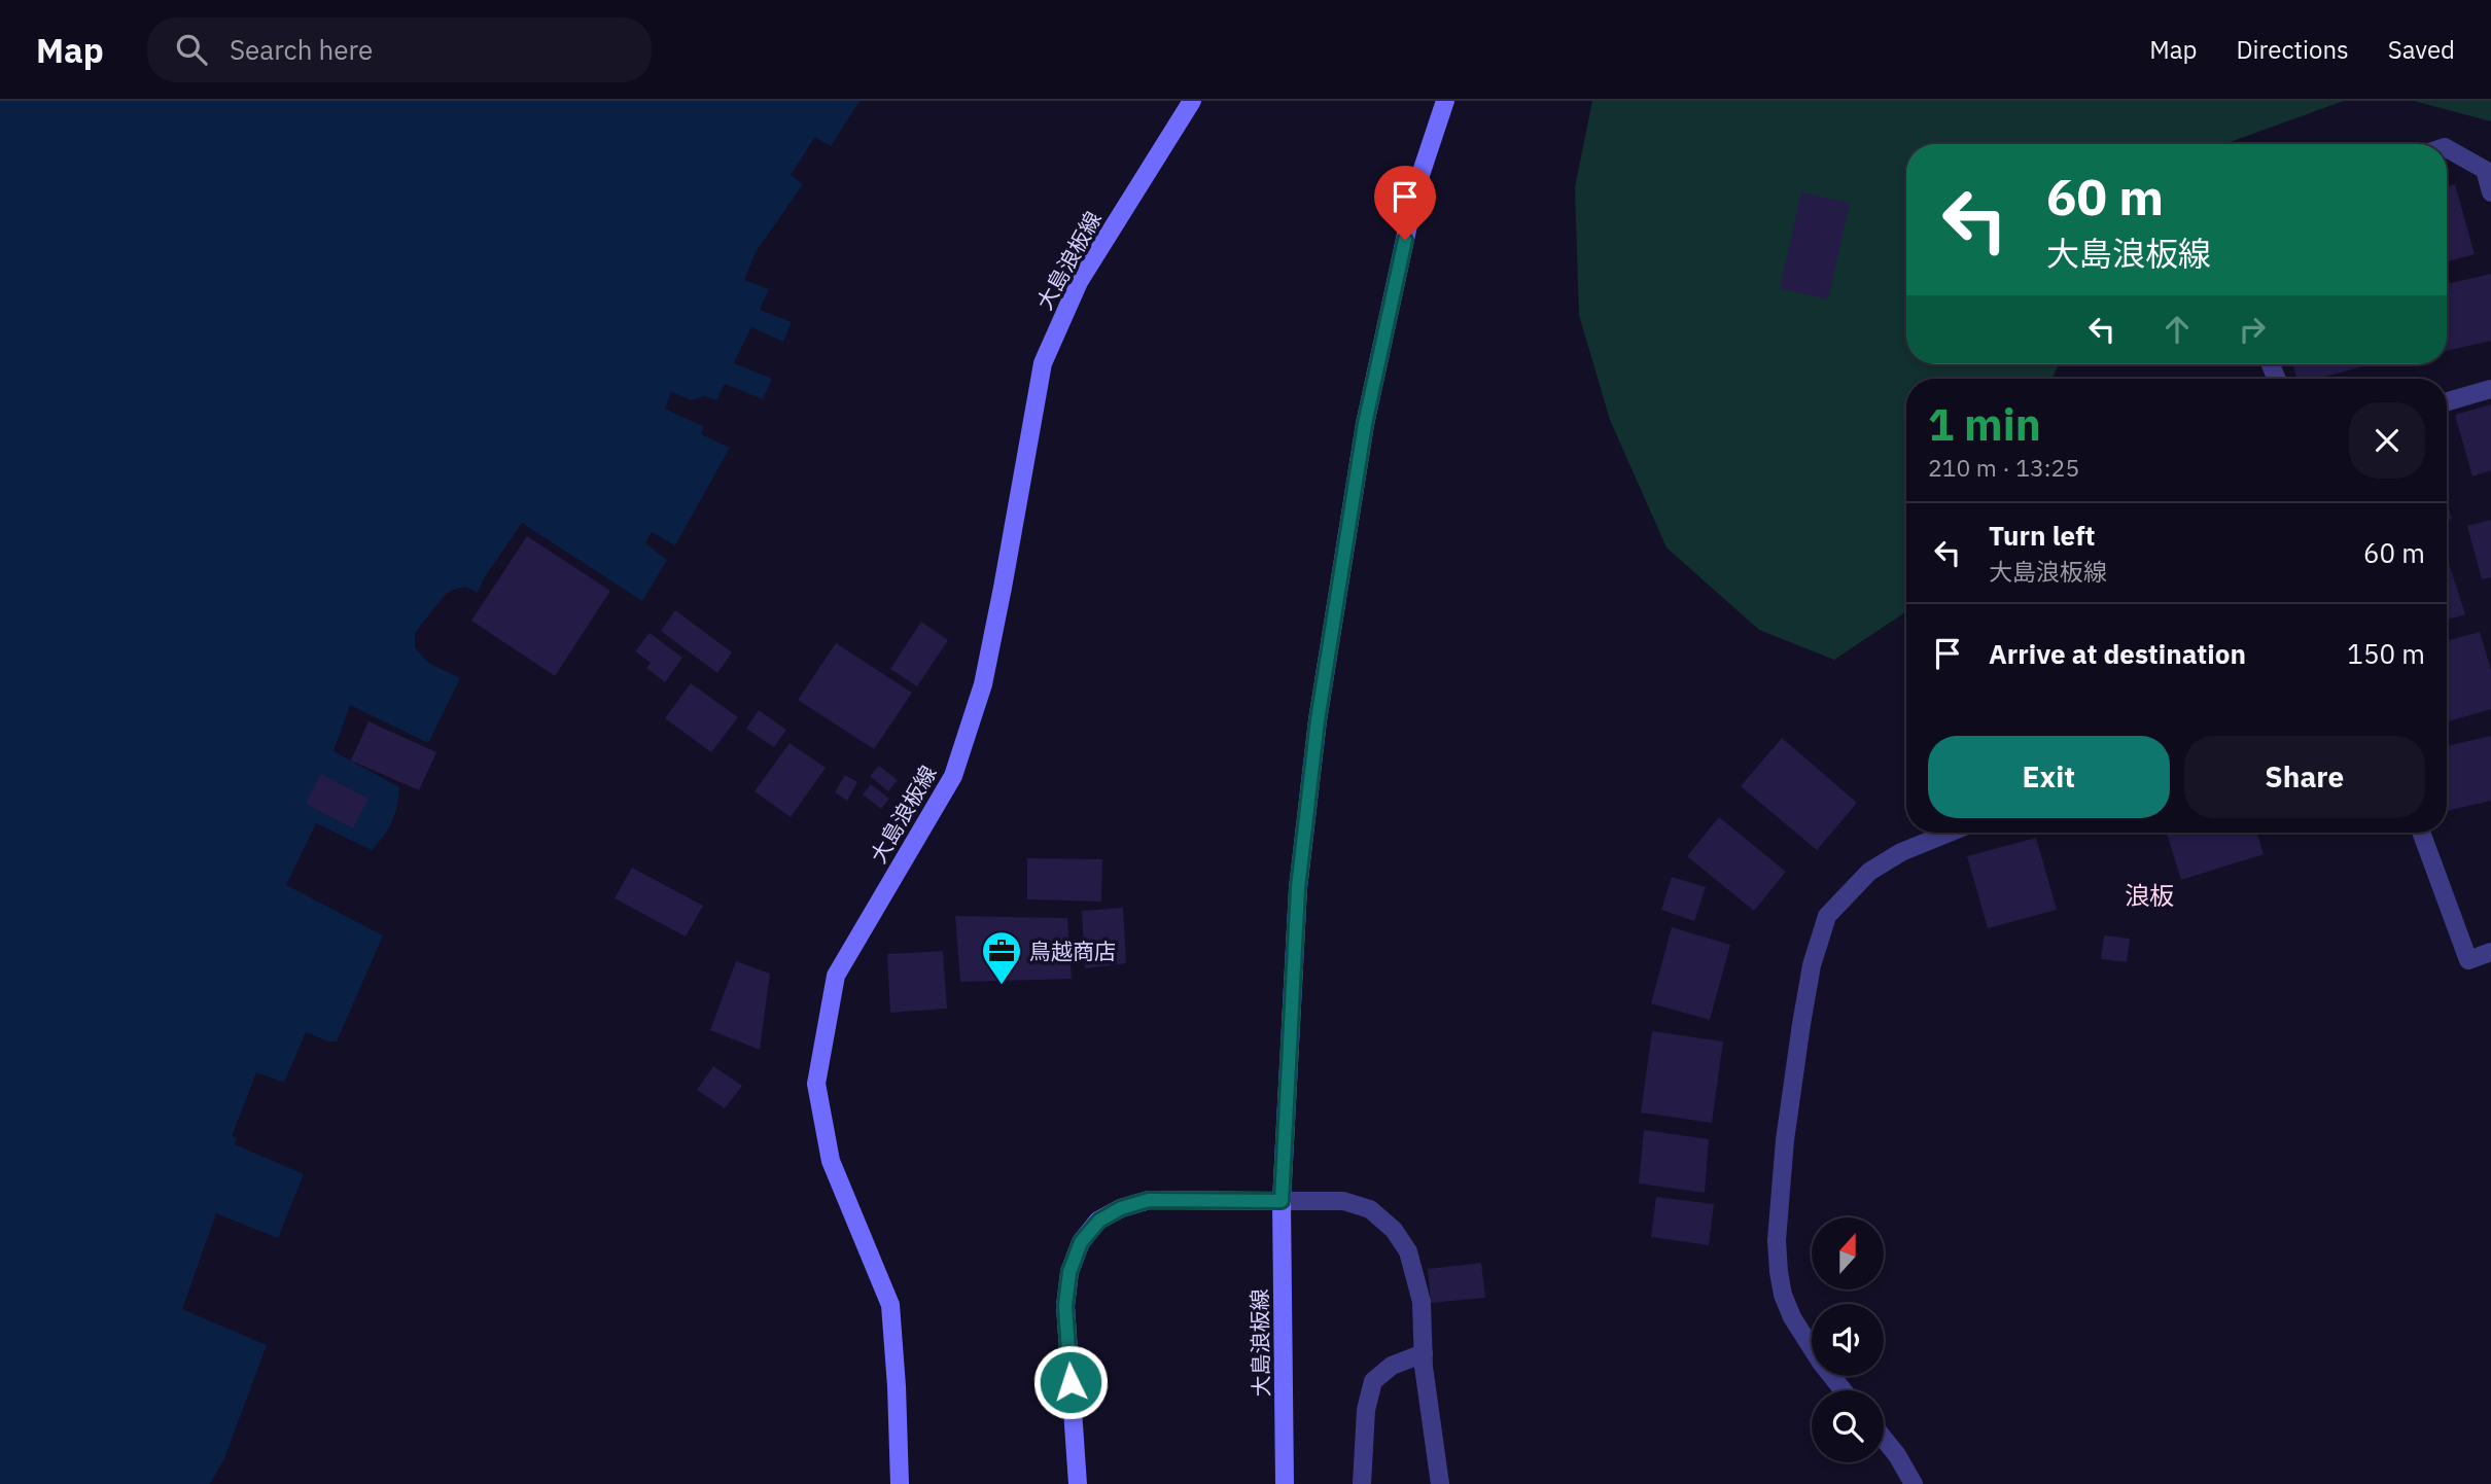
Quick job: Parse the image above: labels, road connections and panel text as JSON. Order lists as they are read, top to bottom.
{
  "streets": {
    "main road": ["大島浪板線"]
  },
  "districts": ["浪板"],
  "places": {
    "office": ["鳥越商店"]
  },
  "north": "top",
  "page": {
    "header": "Map",
    "search": "Search here",
    "nav": ["Map", "Directions", "Saved"],
    "turn": ["60 m", "大島浪板線"],
    "heading": ["1 min", "210 m · 13:25"],
    "list": [
      {
        "name": "Turn left",
        "note": "大島浪板線",
        "value": "60 m"
      },
      {
        "name": "Arrive at destination",
        "value": "150 m"
      }
    ],
    "buttons": ["Exit", "Share"]
  }
}
